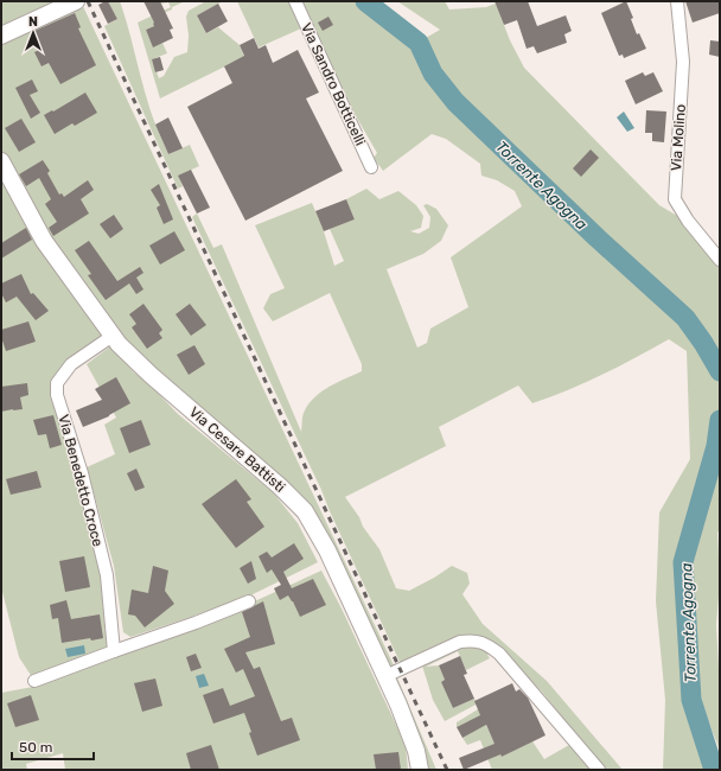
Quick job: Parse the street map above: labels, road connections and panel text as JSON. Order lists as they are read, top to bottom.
{
  "streets": {
    "street": [
      "Via Sandro Botticelli",
      "Via Molino",
      "Via Cesare Battisti",
      "Via Benedetto Croce"
    ]
  },
  "crossings": [
    ["Via Cesare Battisti", "Via Benedetto Croce"]
  ],
  "water": ["Torrente Agogna"],
  "scale_bar": "50 m",
  "north": "top"
}
